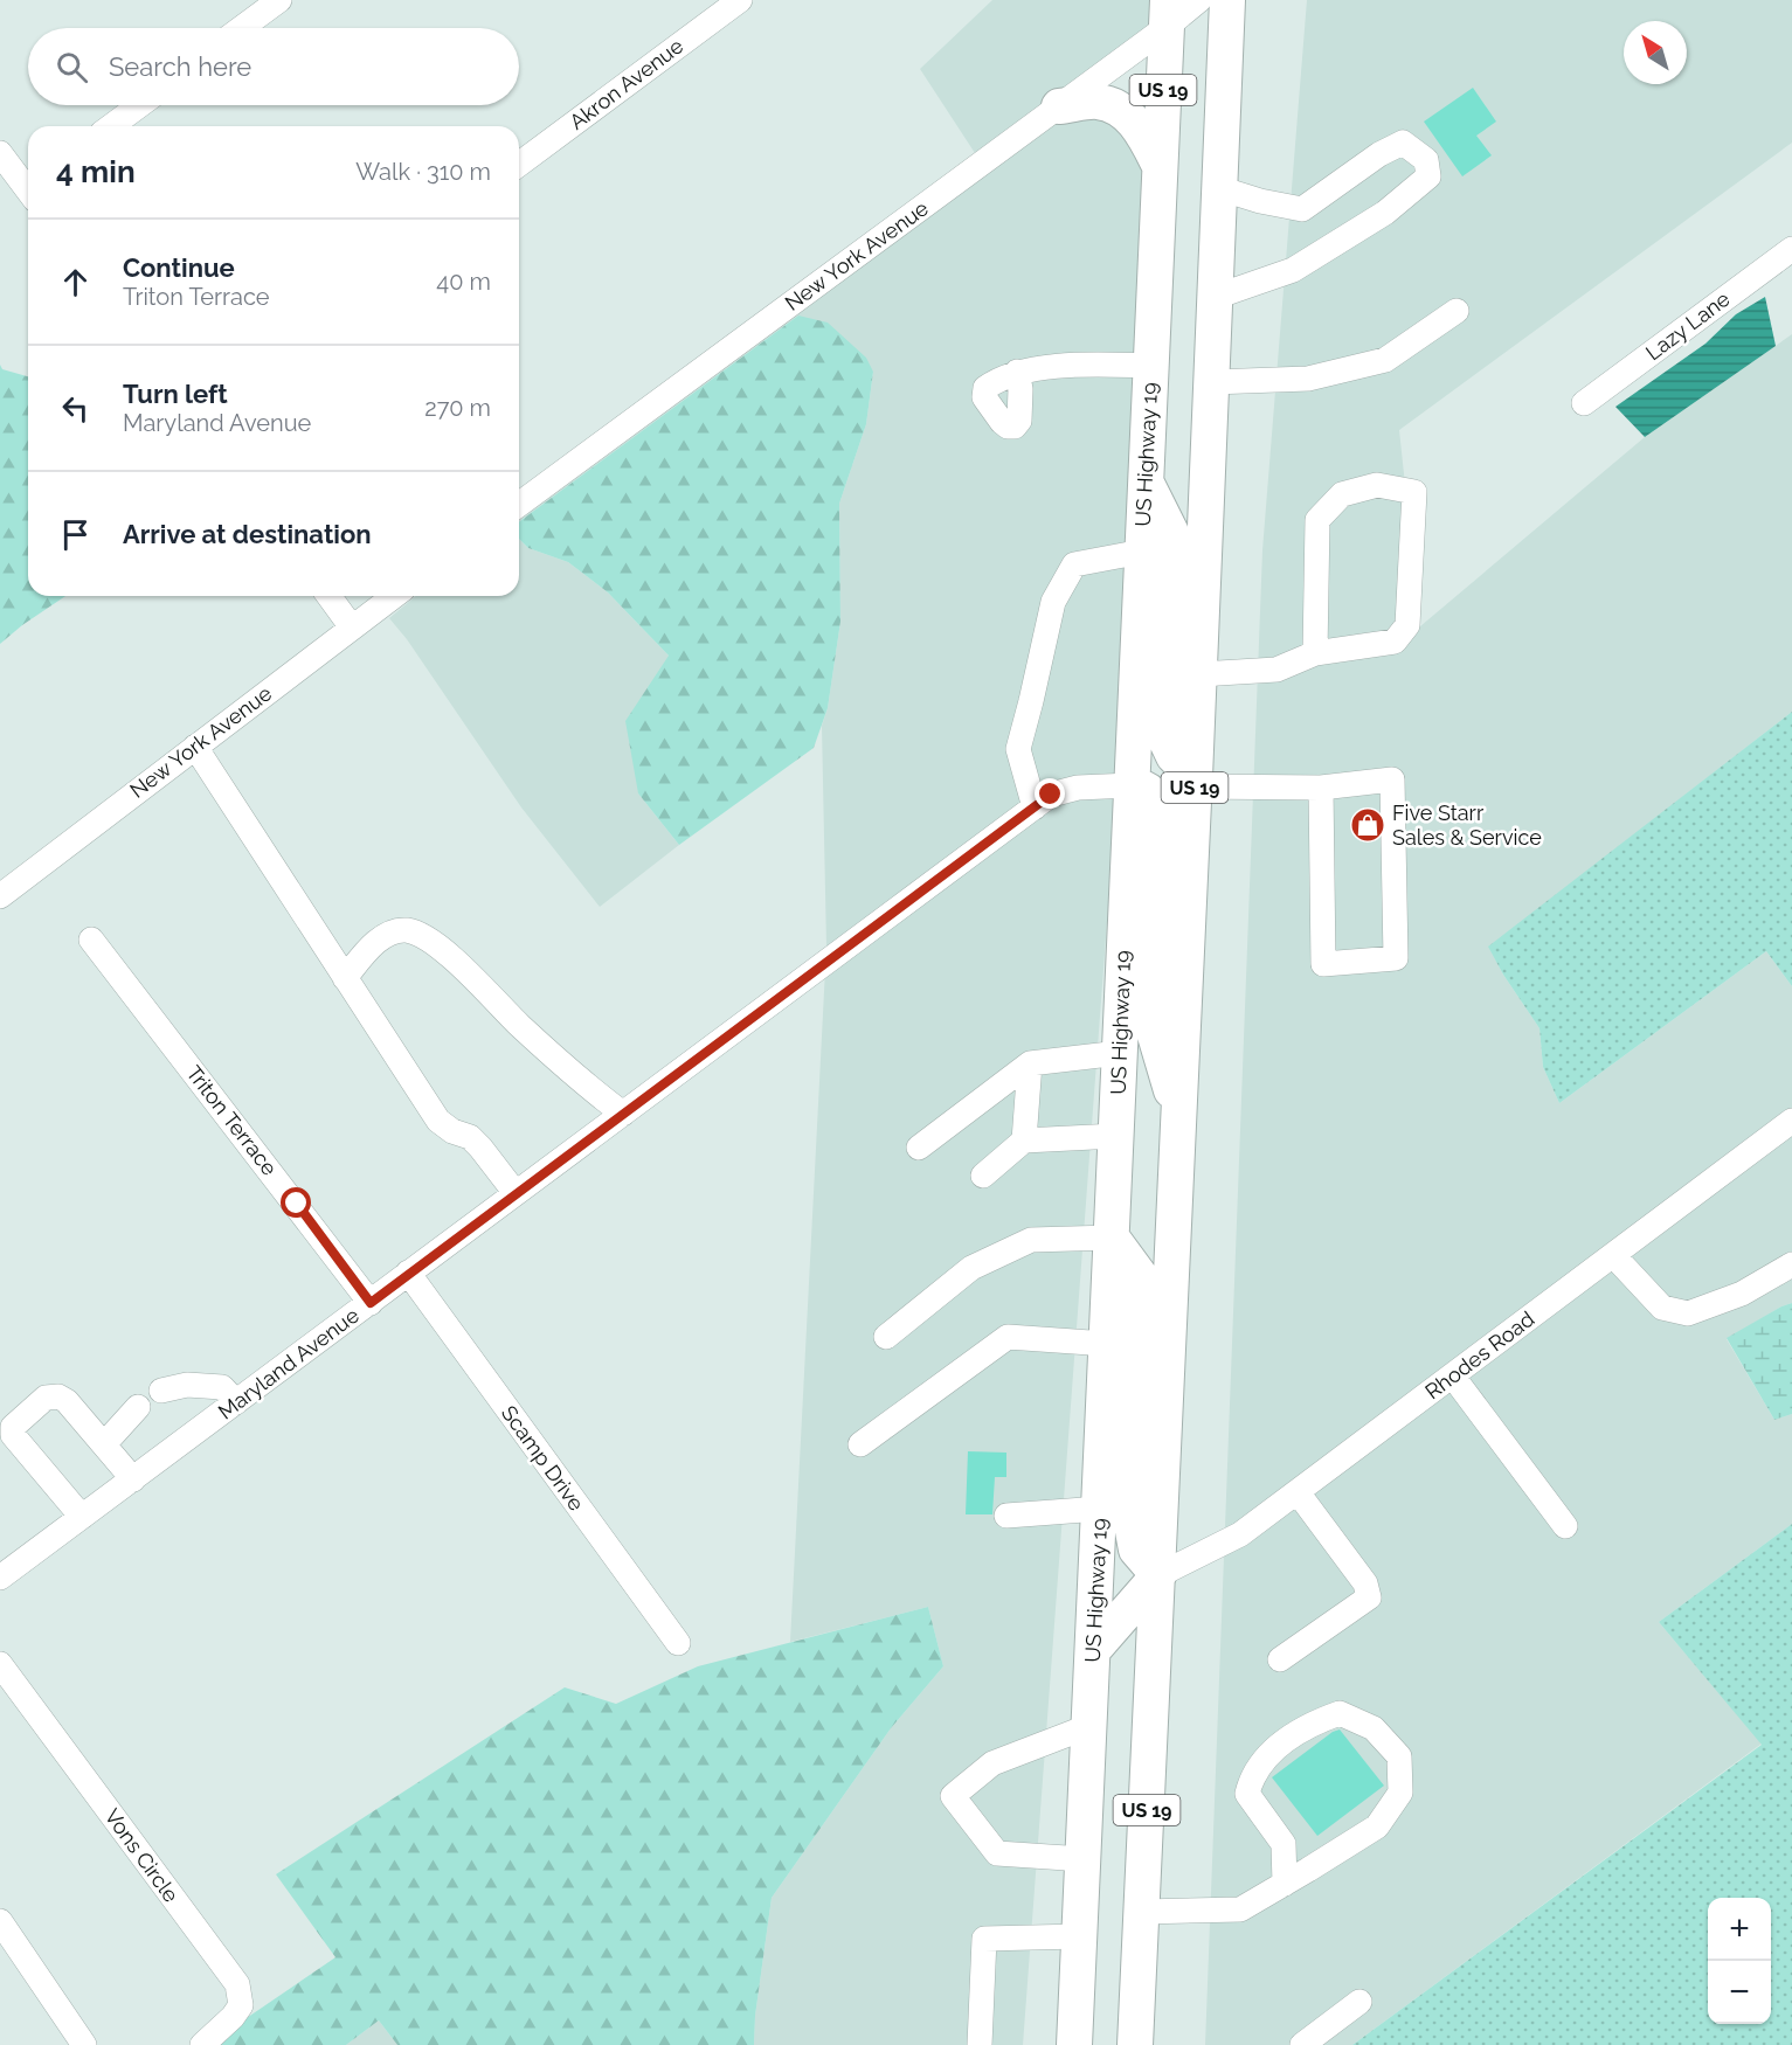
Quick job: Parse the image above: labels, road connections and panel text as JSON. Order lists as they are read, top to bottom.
{
  "streets": {
    "highway": ["US 19", "US Highway 19"],
    "street": [
      "Akron Avenue",
      "New York Avenue",
      "Lazy Lane",
      "Triton Terrace",
      "Rhodes Road",
      "Maryland Avenue",
      "Scamp Drive",
      "Vons Circle"
    ]
  },
  "crossings": [
    ["US 19", "Rhodes Road"],
    ["New York Avenue", "US Highway 19"],
    ["US Highway 19", "Maryland Avenue"],
    ["Triton Terrace", "Maryland Avenue"],
    ["Maryland Avenue", "Scamp Drive"]
  ],
  "places": {
    "shop": ["Five Starr Sales & Service"]
  },
  "north": "top left",
  "page": {
    "search": "Search here",
    "heading": ["4 min", "Walk · 310 m"],
    "list": [
      ["Continue", "Triton Terrace", "40 m"],
      ["Turn left", "Maryland Avenue", "270 m"],
      "Arrive at destination"
    ],
    "map_buttons": ["+", "−"]
  }
}
